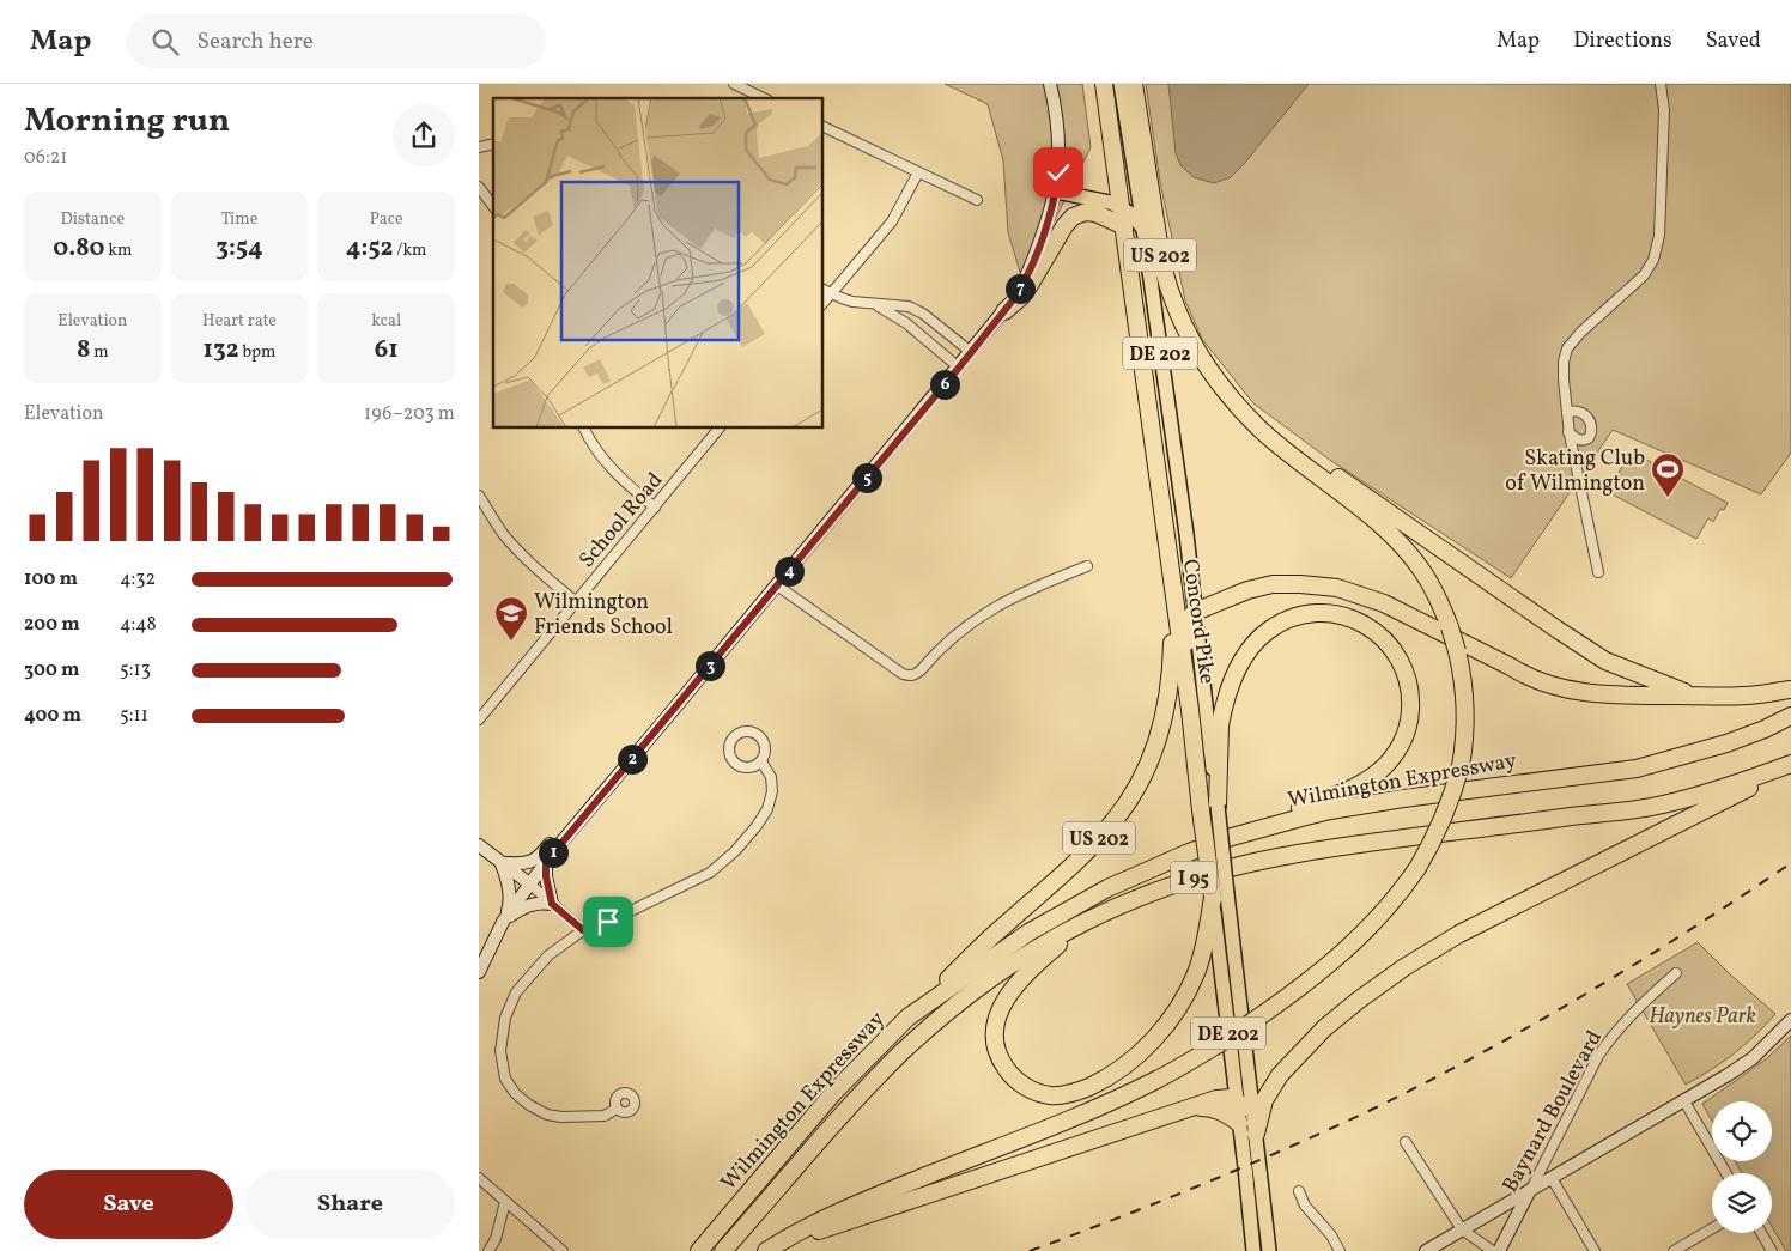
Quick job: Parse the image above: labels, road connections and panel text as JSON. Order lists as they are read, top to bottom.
{
  "streets": {
    "highway": [
      "US 202",
      "DE 202",
      "Concord Pike",
      "Wilmington Expressway",
      "I 95"
    ],
    "street": ["School Road", "Baynard Boulevard"]
  },
  "crossings": [
    ["US 202", "Concord Pike"],
    ["US 202", "Wilmington Expressway"]
  ],
  "parks": ["Haynes Park"],
  "places": {
    "sports": ["Skating Club of Wilmington"],
    "school or university": ["Wilmington Friends School"]
  },
  "page": {
    "header": "Map",
    "search": "Search here",
    "nav": ["Map", "Directions", "Saved"],
    "heading": ["Morning run", "06:21"],
    "stats": [
      ["Distance", "0.80 km"],
      ["Time", "3:54"],
      ["Pace", "4:52 /km"],
      ["Elevation", "8 m"],
      ["Heart rate", "132 bpm"],
      ["kcal", "61"]
    ],
    "pins": [
      "7",
      "6",
      "5",
      "4",
      "3",
      "2",
      "1"
    ],
    "chart": ["Elevation", "196–203 m"],
    "list": [
      {
        "name": "100 m",
        "note": "4:32"
      },
      {
        "name": "200 m",
        "note": "4:48"
      },
      {
        "name": "300 m",
        "note": "5:13"
      },
      {
        "name": "400 m",
        "note": "5:11"
      }
    ],
    "buttons": ["Save", "Share"]
  }
}
